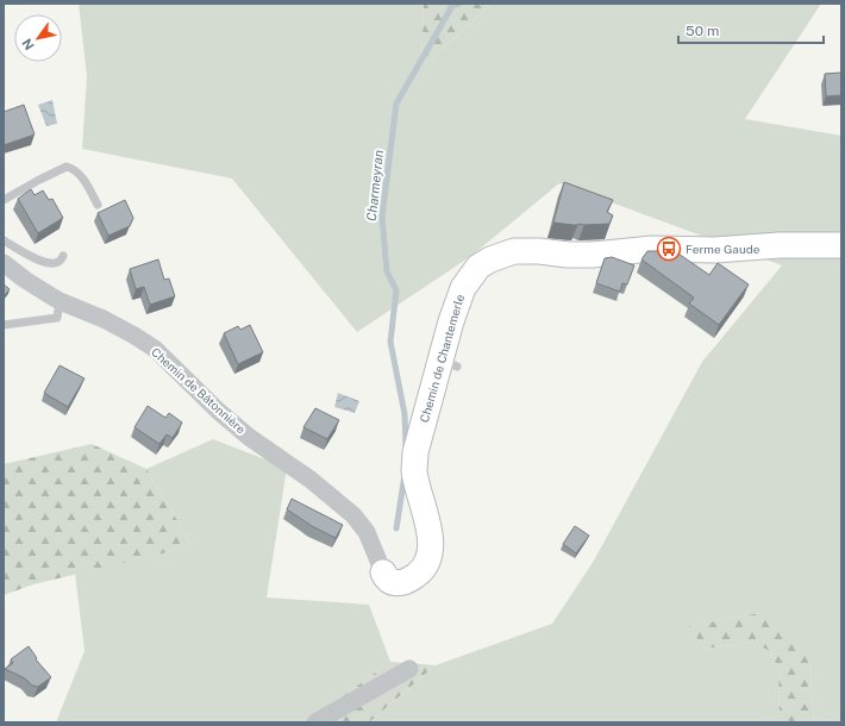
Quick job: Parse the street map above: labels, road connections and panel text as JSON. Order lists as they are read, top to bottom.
{
  "streets": {
    "street": ["Chemin de Chantemerle", "Chemin de Bâtonnière"]
  },
  "crossings": [
    ["Chemin de Chantemerle", "Chemin de Bâtonnière"]
  ],
  "water": ["Charmeyran"],
  "places": {
    "bus stop": ["Ferme Gaude"]
  },
  "scale_bar": "50 m",
  "north": "bottom left"
}
